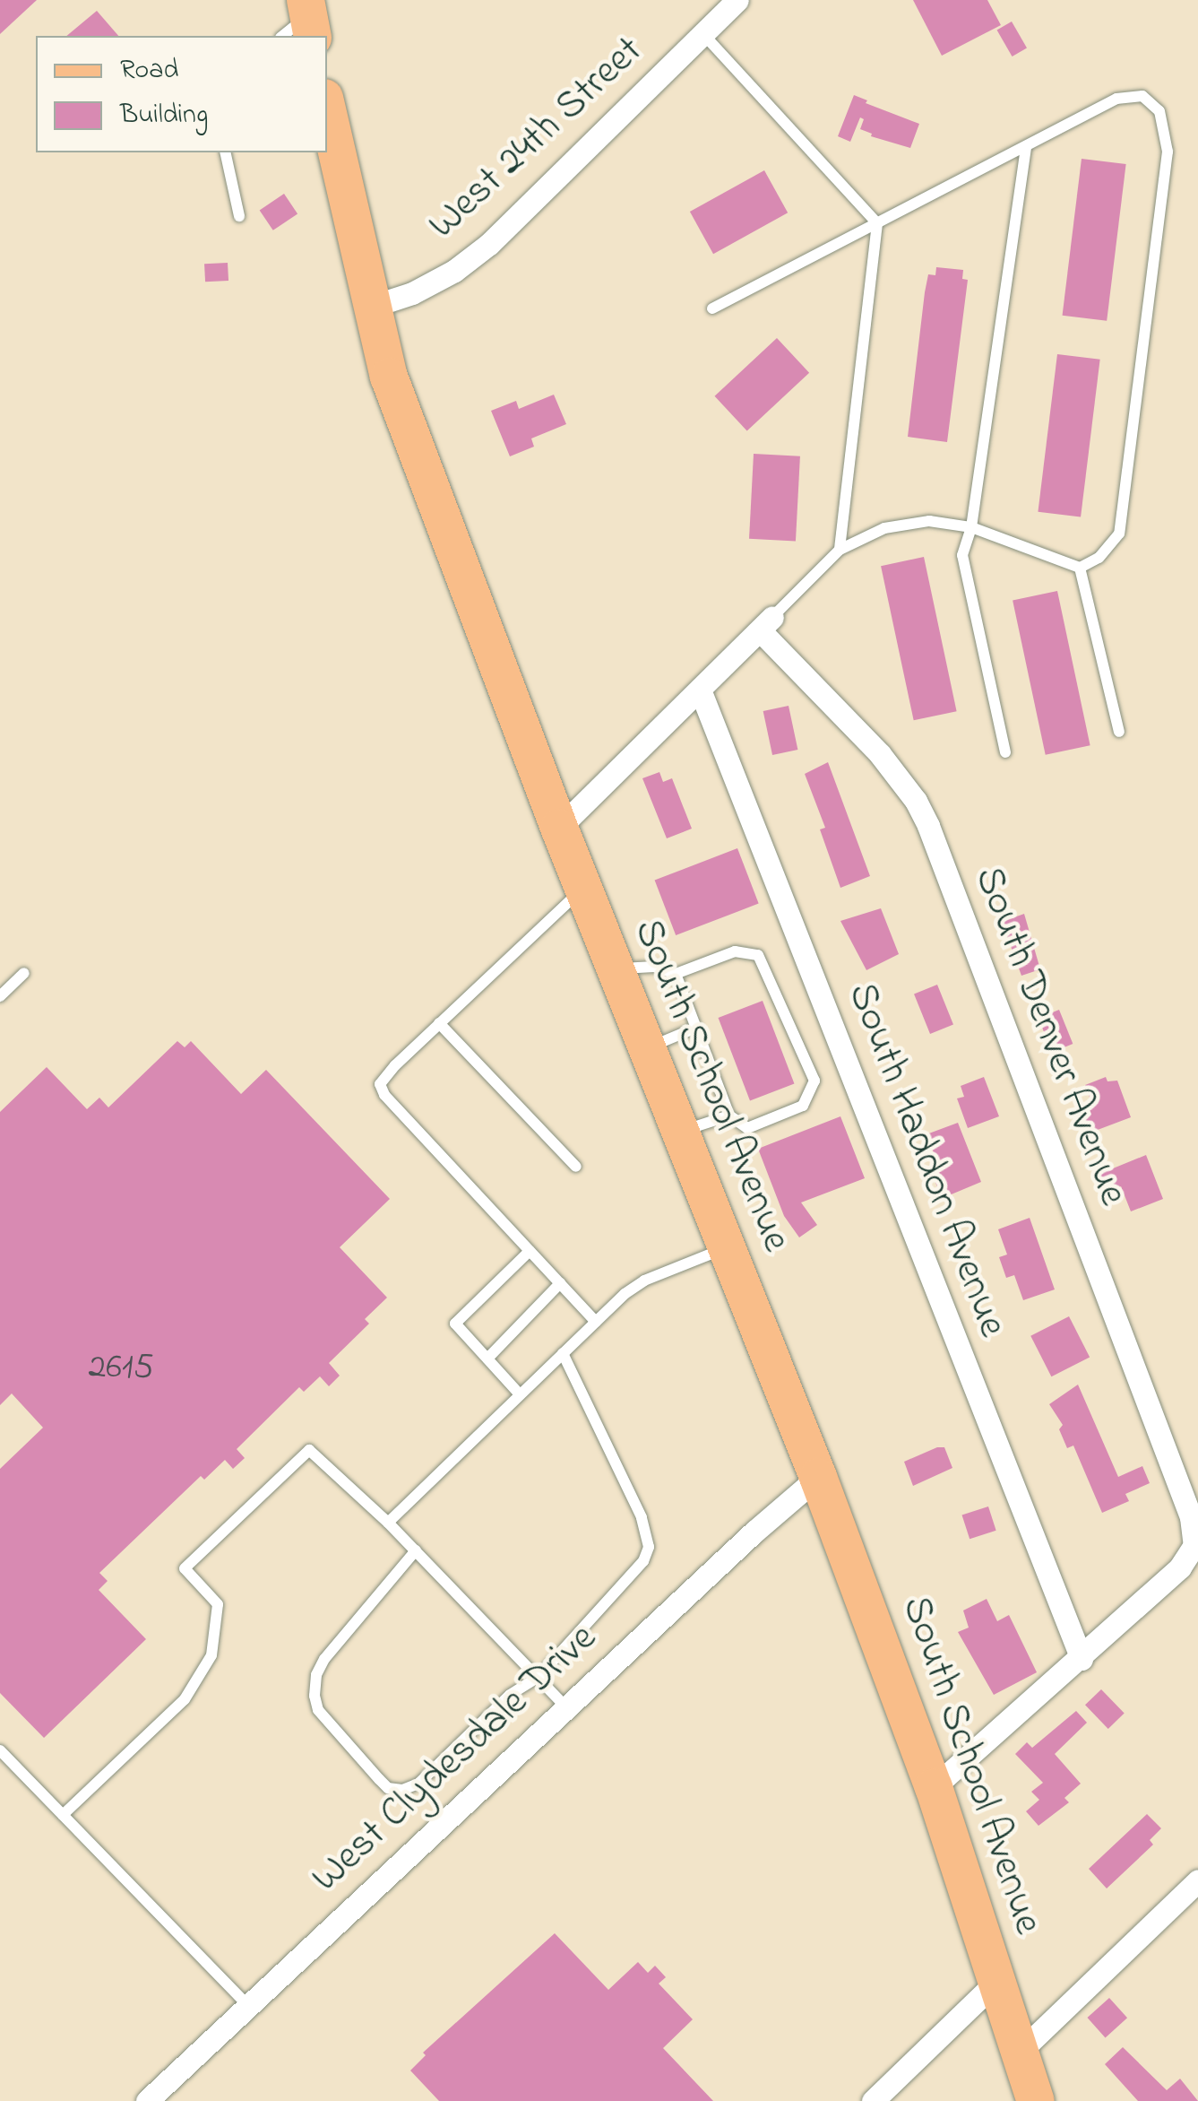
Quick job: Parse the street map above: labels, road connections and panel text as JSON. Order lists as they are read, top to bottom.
{
  "streets": {
    "main road": ["South School Avenue"],
    "street": [
      "West 24th Street",
      "South Denver Avenue",
      "South Haddon Avenue",
      "West Clydesdale Drive"
    ]
  },
  "crossings": [
    ["West 24th Street", "South School Avenue"],
    ["South Denver Avenue", "South Haddon Avenue"],
    ["South School Avenue", "West Clydesdale Drive"]
  ],
  "house_numbers": ["2615"],
  "legend": ["Road", "Building"]
}
